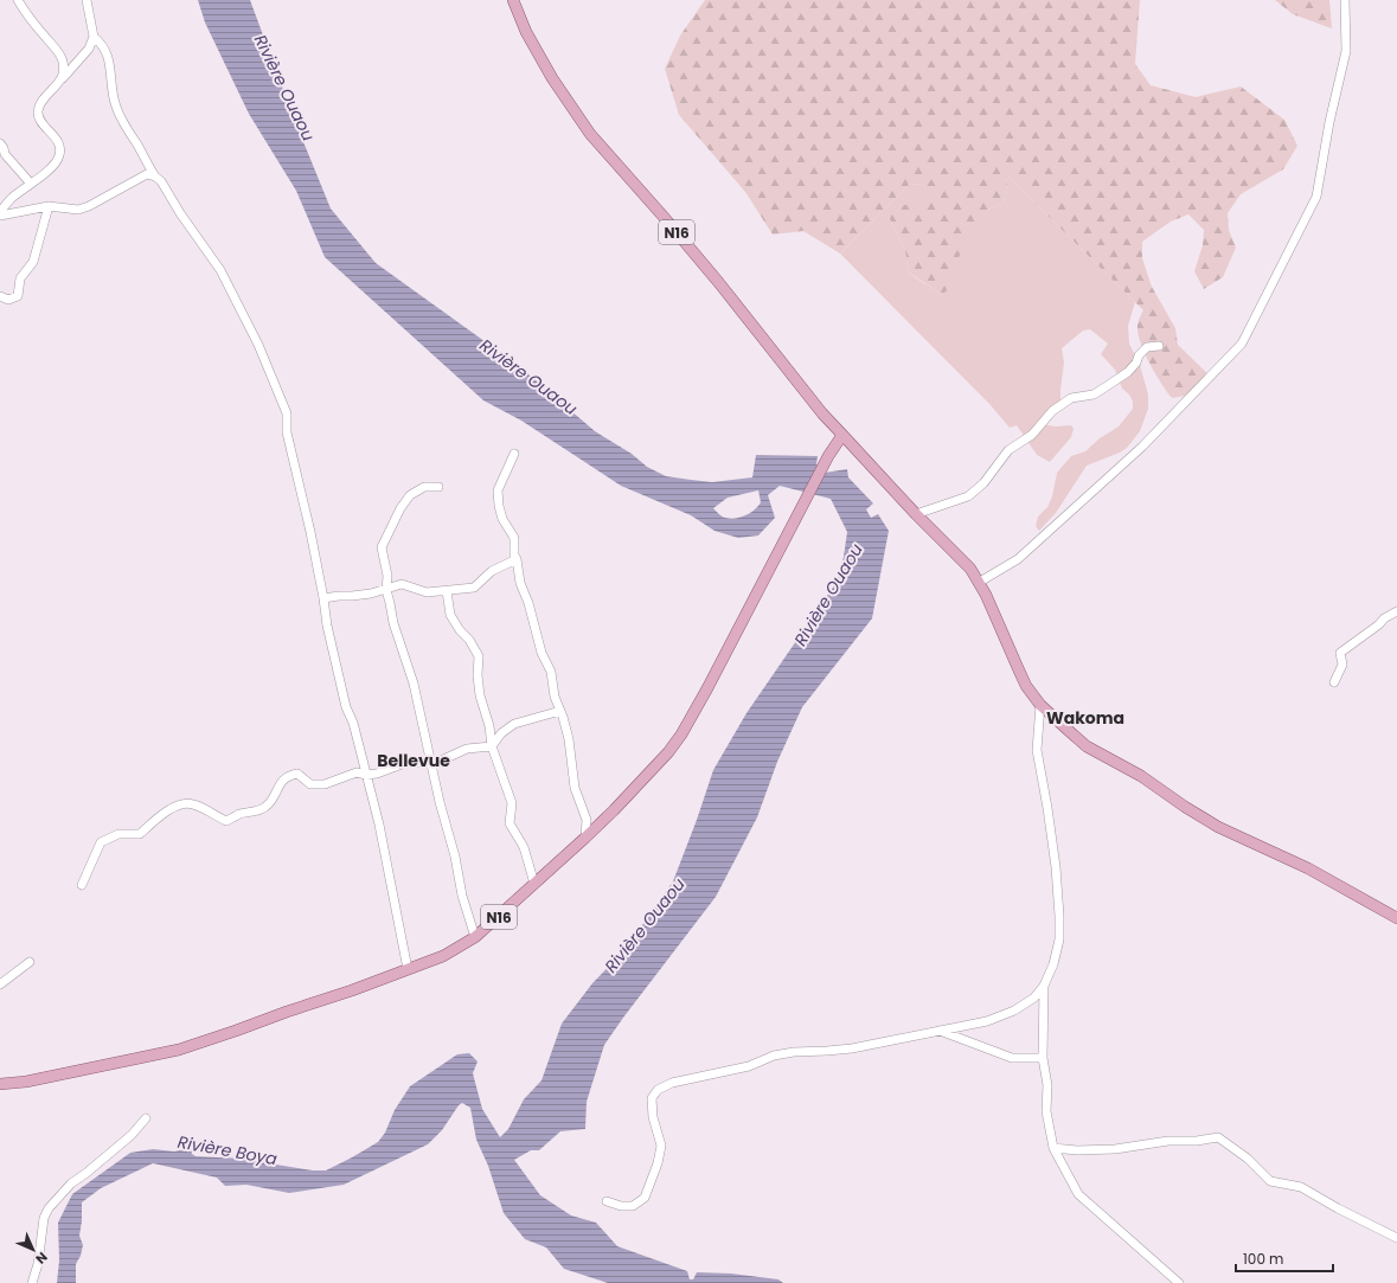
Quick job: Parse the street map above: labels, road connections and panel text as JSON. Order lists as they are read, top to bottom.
{
  "streets": {
    "main road": ["N16"]
  },
  "districts": ["Wakoma", "Bellevue"],
  "water": ["Rivière Ouaou", "Rivière Boya"],
  "scale_bar": "100 m",
  "north": "bottom right"
}
